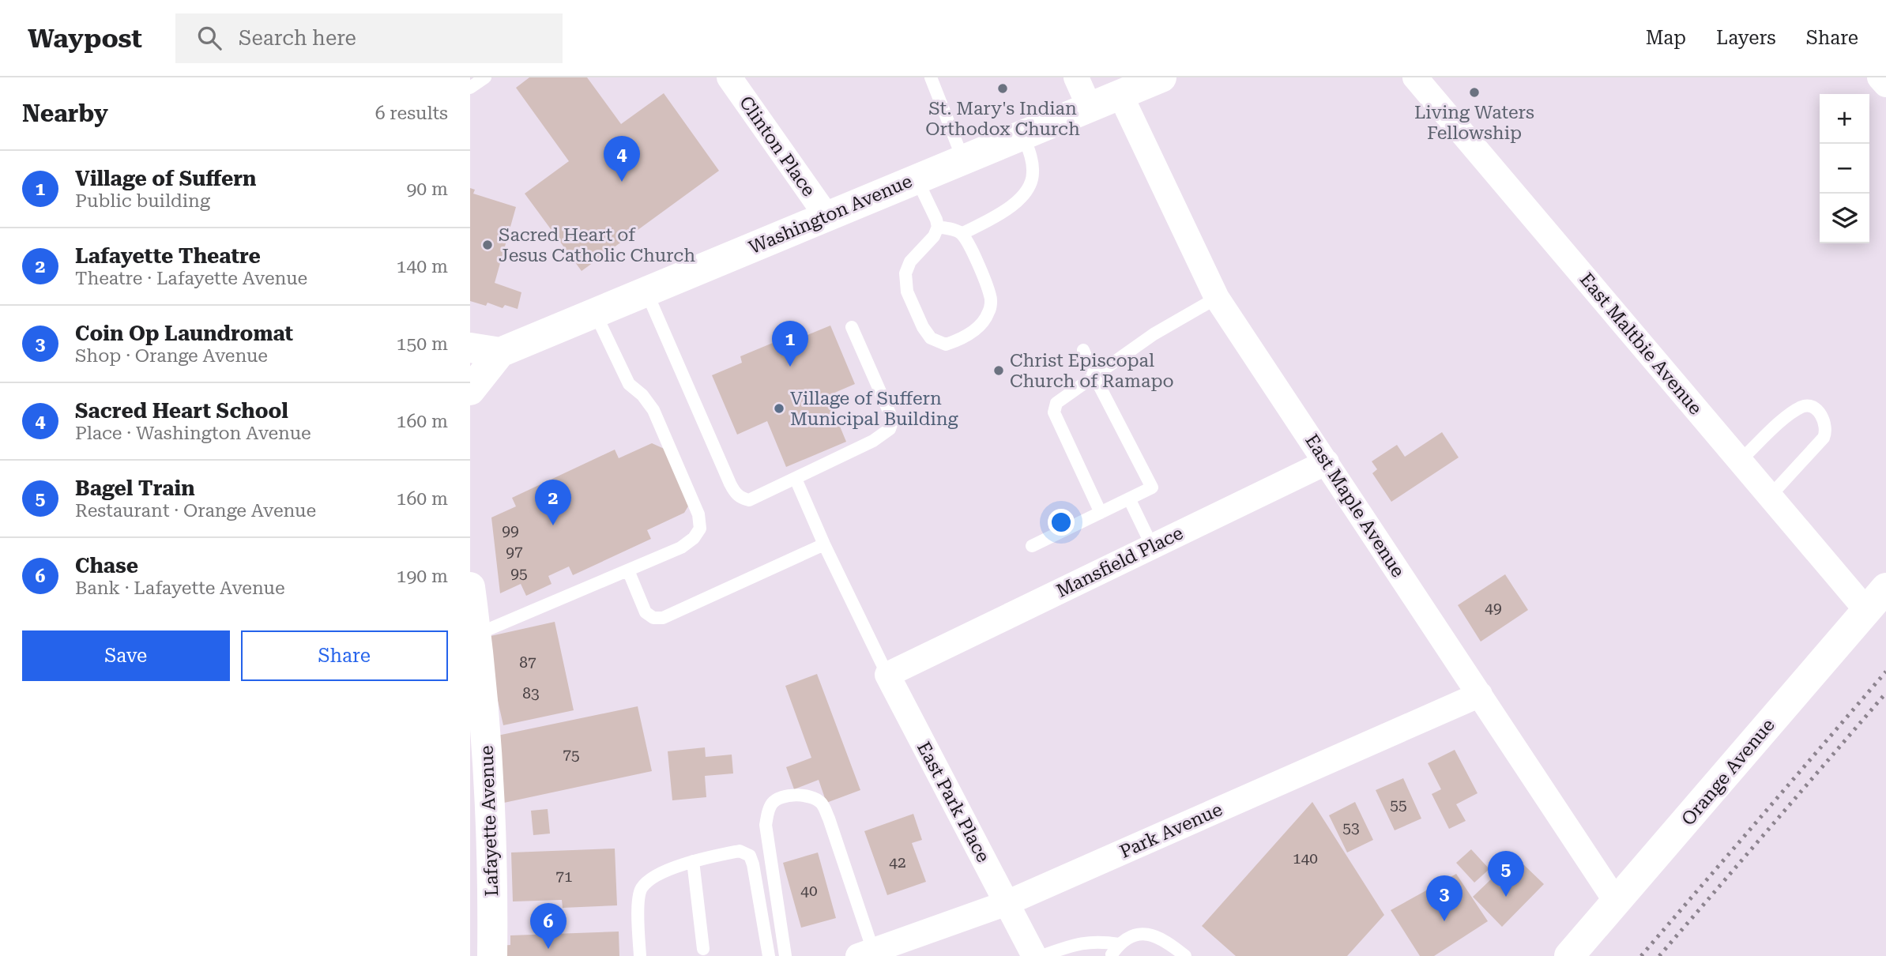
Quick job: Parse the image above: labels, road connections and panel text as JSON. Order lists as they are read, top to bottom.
{
  "streets": {
    "main road": ["Washington Avenue", "Orange Avenue", "Lafayette Avenue"],
    "street": [
      "Clinton Place",
      "East Maltbie Avenue",
      "East Maple Avenue",
      "Mansfield Place",
      "East Park Place",
      "Park Avenue"
    ]
  },
  "crossings": [
    ["Clinton Place", "Washington Avenue"],
    ["Washington Avenue", "East Maple Avenue"],
    ["East Maltbie Avenue", "Orange Avenue"],
    ["East Maple Avenue", "Mansfield Place"],
    ["East Maple Avenue", "Orange Avenue"],
    ["East Maple Avenue", "Park Avenue"],
    ["Mansfield Place", "East Park Place"],
    ["East Park Place", "Park Avenue"]
  ],
  "places": [
    "St. Mary's Indian Orthodox Church",
    "Living Waters Fellowship",
    "Sacred Heart of Jesus Catholic Church",
    "Christ Episcopal Church of Ramapo",
    "Village of Suffern Municipal Building"
  ],
  "house_numbers": [
    "99",
    "97",
    "95",
    "49",
    "87",
    "83",
    "75",
    "55",
    "53",
    "140",
    "42",
    "71",
    "40"
  ],
  "page": {
    "header": "Waypost",
    "search": "Search here",
    "nav": ["Map", "Layers", "Share"],
    "heading": ["Nearby", "6 results"],
    "map_buttons": ["+", "−"],
    "pins": [
      "4",
      "1",
      "2",
      "5",
      "3",
      "6"
    ],
    "list": [
      {
        "mark": "1",
        "name": "Village of Suffern",
        "note": "Public building",
        "value": "90 m"
      },
      {
        "mark": "2",
        "name": "Lafayette Theatre",
        "note": "Theatre · Lafayette Avenue",
        "value": "140 m"
      },
      {
        "mark": "3",
        "name": "Coin Op Laundromat",
        "note": "Shop · Orange Avenue",
        "value": "150 m"
      },
      {
        "mark": "4",
        "name": "Sacred Heart School",
        "note": "Place · Washington Avenue",
        "value": "160 m"
      },
      {
        "mark": "5",
        "name": "Bagel Train",
        "note": "Restaurant · Orange Avenue",
        "value": "160 m"
      },
      {
        "mark": "6",
        "name": "Chase",
        "note": "Bank · Lafayette Avenue",
        "value": "190 m"
      }
    ],
    "buttons": ["Save", "Share"]
  }
}
